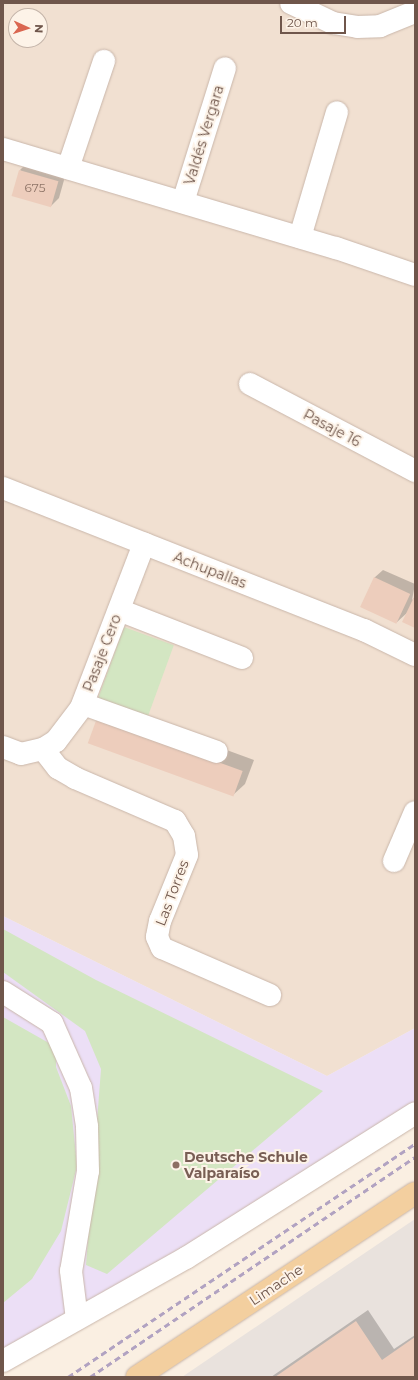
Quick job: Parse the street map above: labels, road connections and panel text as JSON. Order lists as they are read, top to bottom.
{
  "streets": {
    "main road": ["Limache"],
    "street": [
      "Valdés Vergara",
      "Pasaje 16",
      "Achupallas",
      "Pasaje Cero",
      "Las Torres"
    ]
  },
  "crossings": [
    ["Achupallas", "Pasaje Cero"],
    ["Pasaje Cero", "Las Torres"]
  ],
  "places": ["Deutsche Schule Valparaíso"],
  "house_numbers": ["675"],
  "scale_bar": "20 m",
  "north": "right"
}
